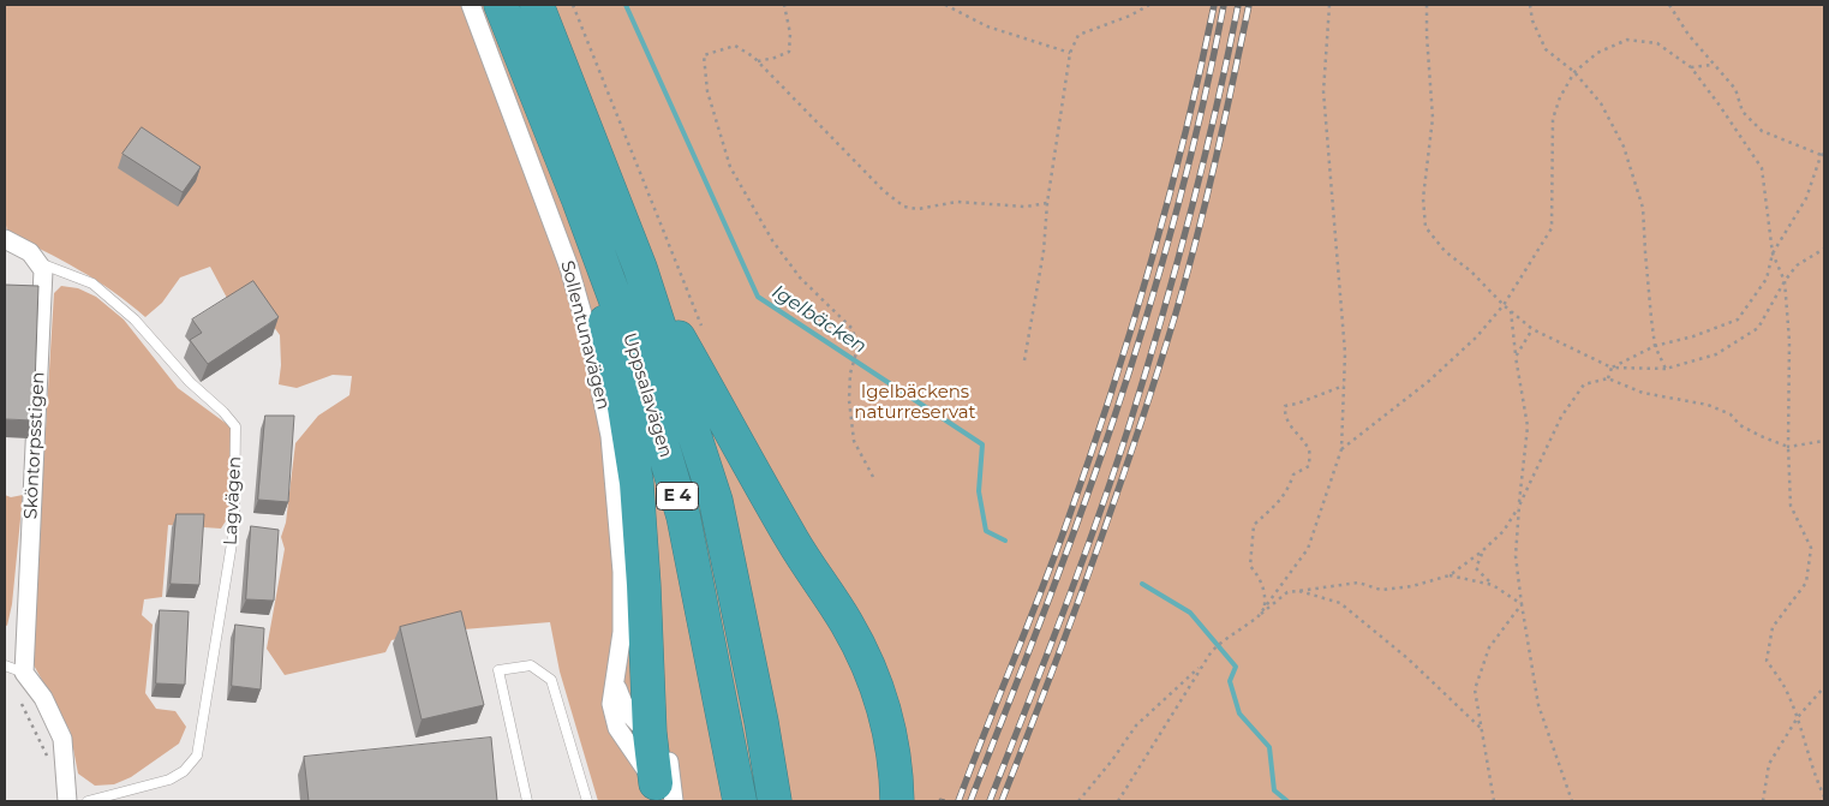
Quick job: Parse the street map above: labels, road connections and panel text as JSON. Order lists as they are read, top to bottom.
{
  "streets": {
    "highway": ["Uppsalavägen", "E 4"],
    "street": ["Sollentunavägen", "Sköntorpsstigen"],
    "lane": ["Lagvägen"]
  },
  "crossings": [
    ["Sköntorpsstigen", "Lagvägen"]
  ],
  "water": ["Igelbäcken"],
  "parks": ["Igelbäckens naturreservat"]
}
